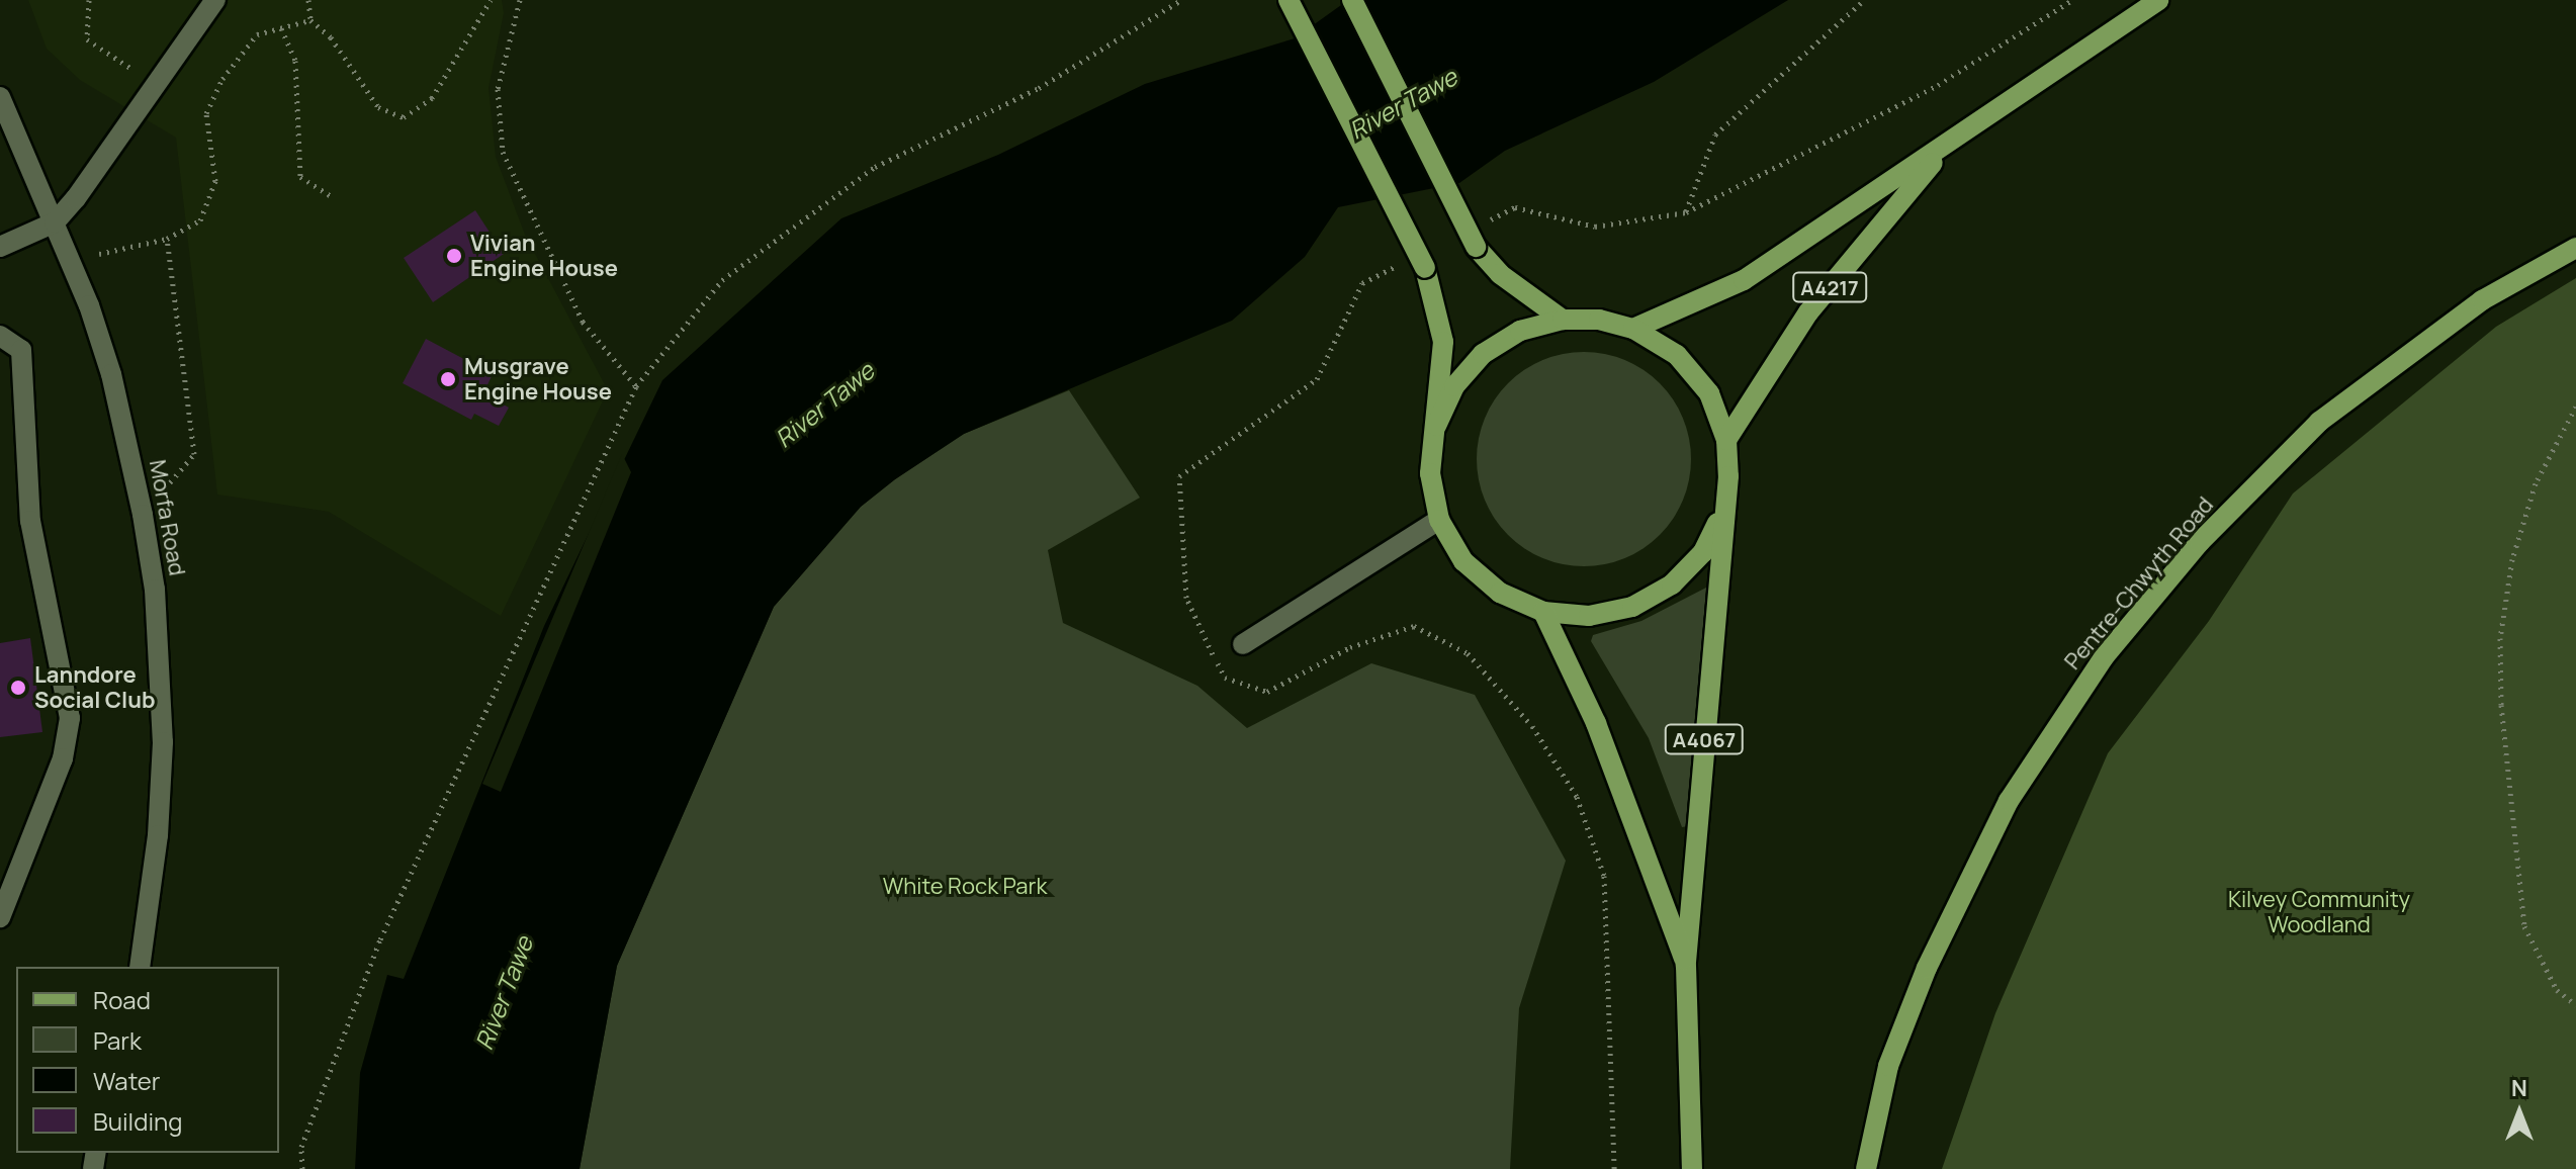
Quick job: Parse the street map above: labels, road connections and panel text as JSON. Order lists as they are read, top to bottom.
{
  "streets": {
    "main road": ["A4217", "Pentre-Chwyth Road", "A4067"],
    "street": ["Morfa Road"]
  },
  "crossings": [
    ["A4217", "A4067"]
  ],
  "water": ["River Tawe"],
  "parks": ["White Rock Park", "Kilvey Community Woodland"],
  "places": ["Vivian Engine House", "Musgrave Engine House", "Lanndore Social Club"],
  "legend": [
    "Road",
    "Park",
    "Water",
    "Building"
  ],
  "north": "top"
}
